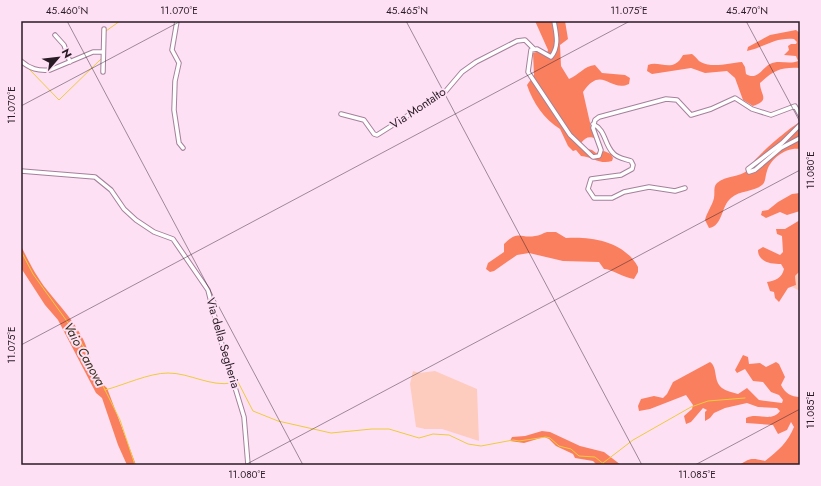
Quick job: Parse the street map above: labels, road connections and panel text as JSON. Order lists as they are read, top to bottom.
{
  "streets": {
    "street": ["Via Montalto", "Via della Segheria"]
  },
  "water": ["Vaio Canova"],
  "north": "top right",
  "coordinates": [
    "45.460°N",
    "11.070°E",
    "45.465°N",
    "11.075°E",
    "45.470°N",
    "11.080°E",
    "11.085°E"
  ]
}
